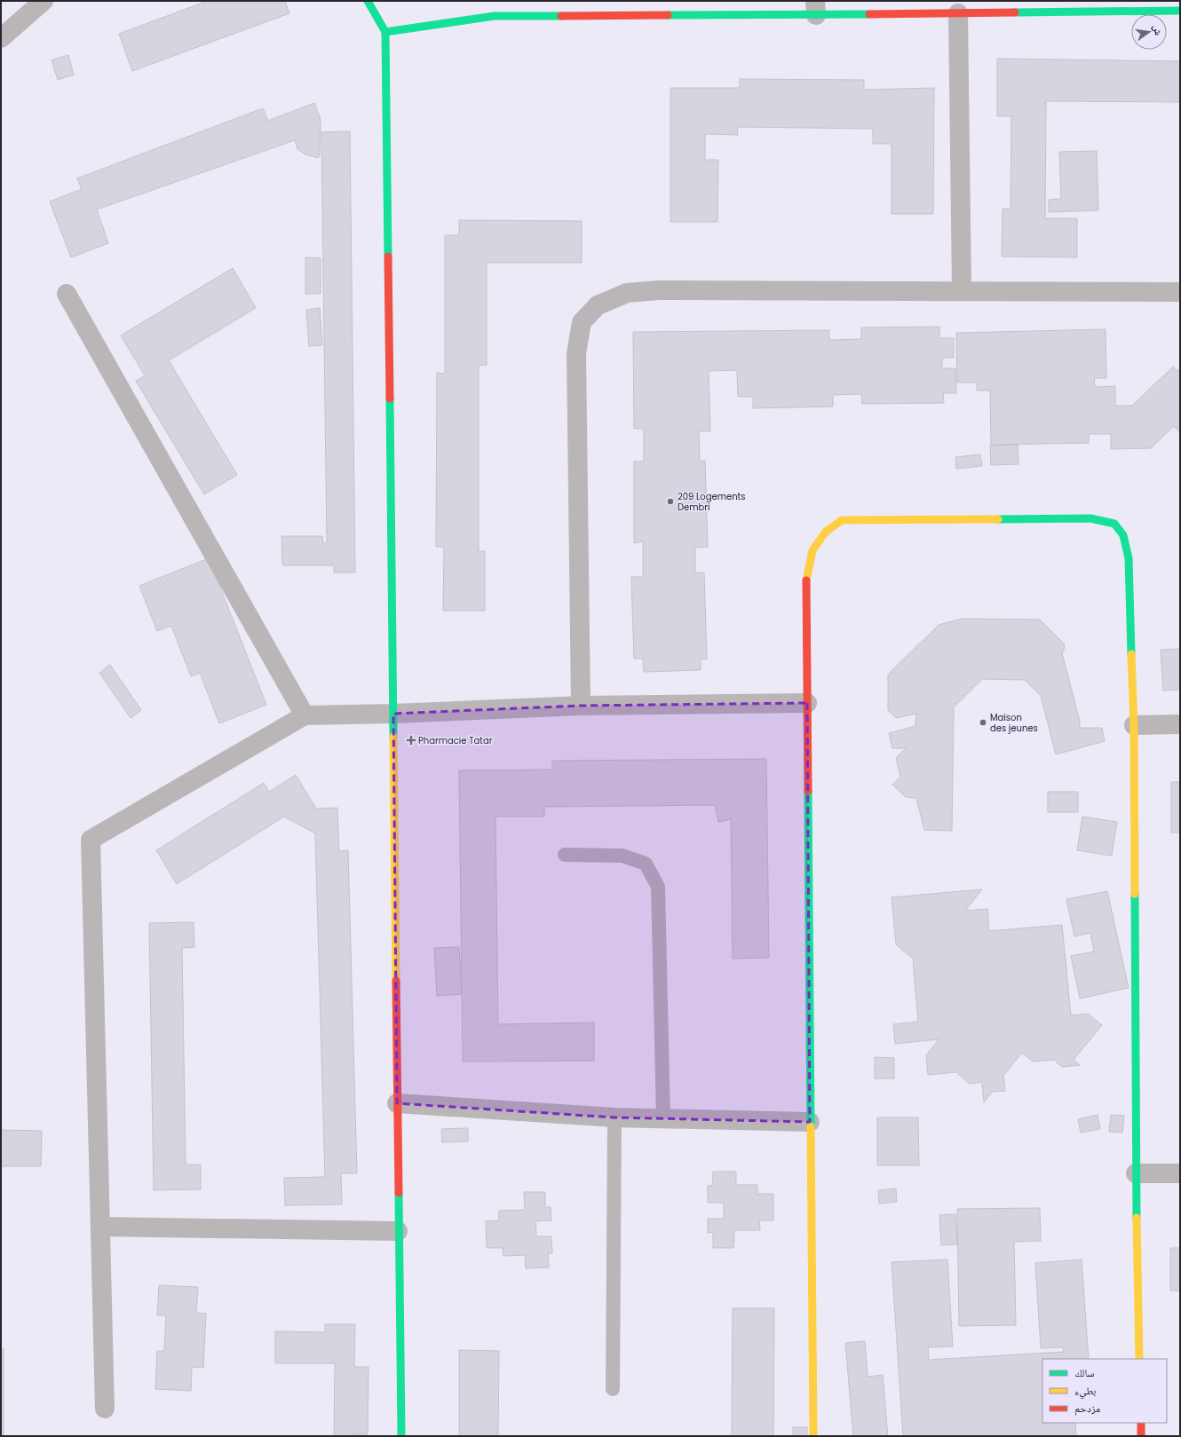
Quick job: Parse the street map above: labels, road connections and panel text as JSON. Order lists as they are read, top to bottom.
{
  "places": {
    "other": ["209 Logements Dembri", "Maison des jeunes"],
    "health": ["Pharmacie Tatar"]
  },
  "legend": ["سالك", "بطيء", "مزدحم"],
  "north": "right"
}
